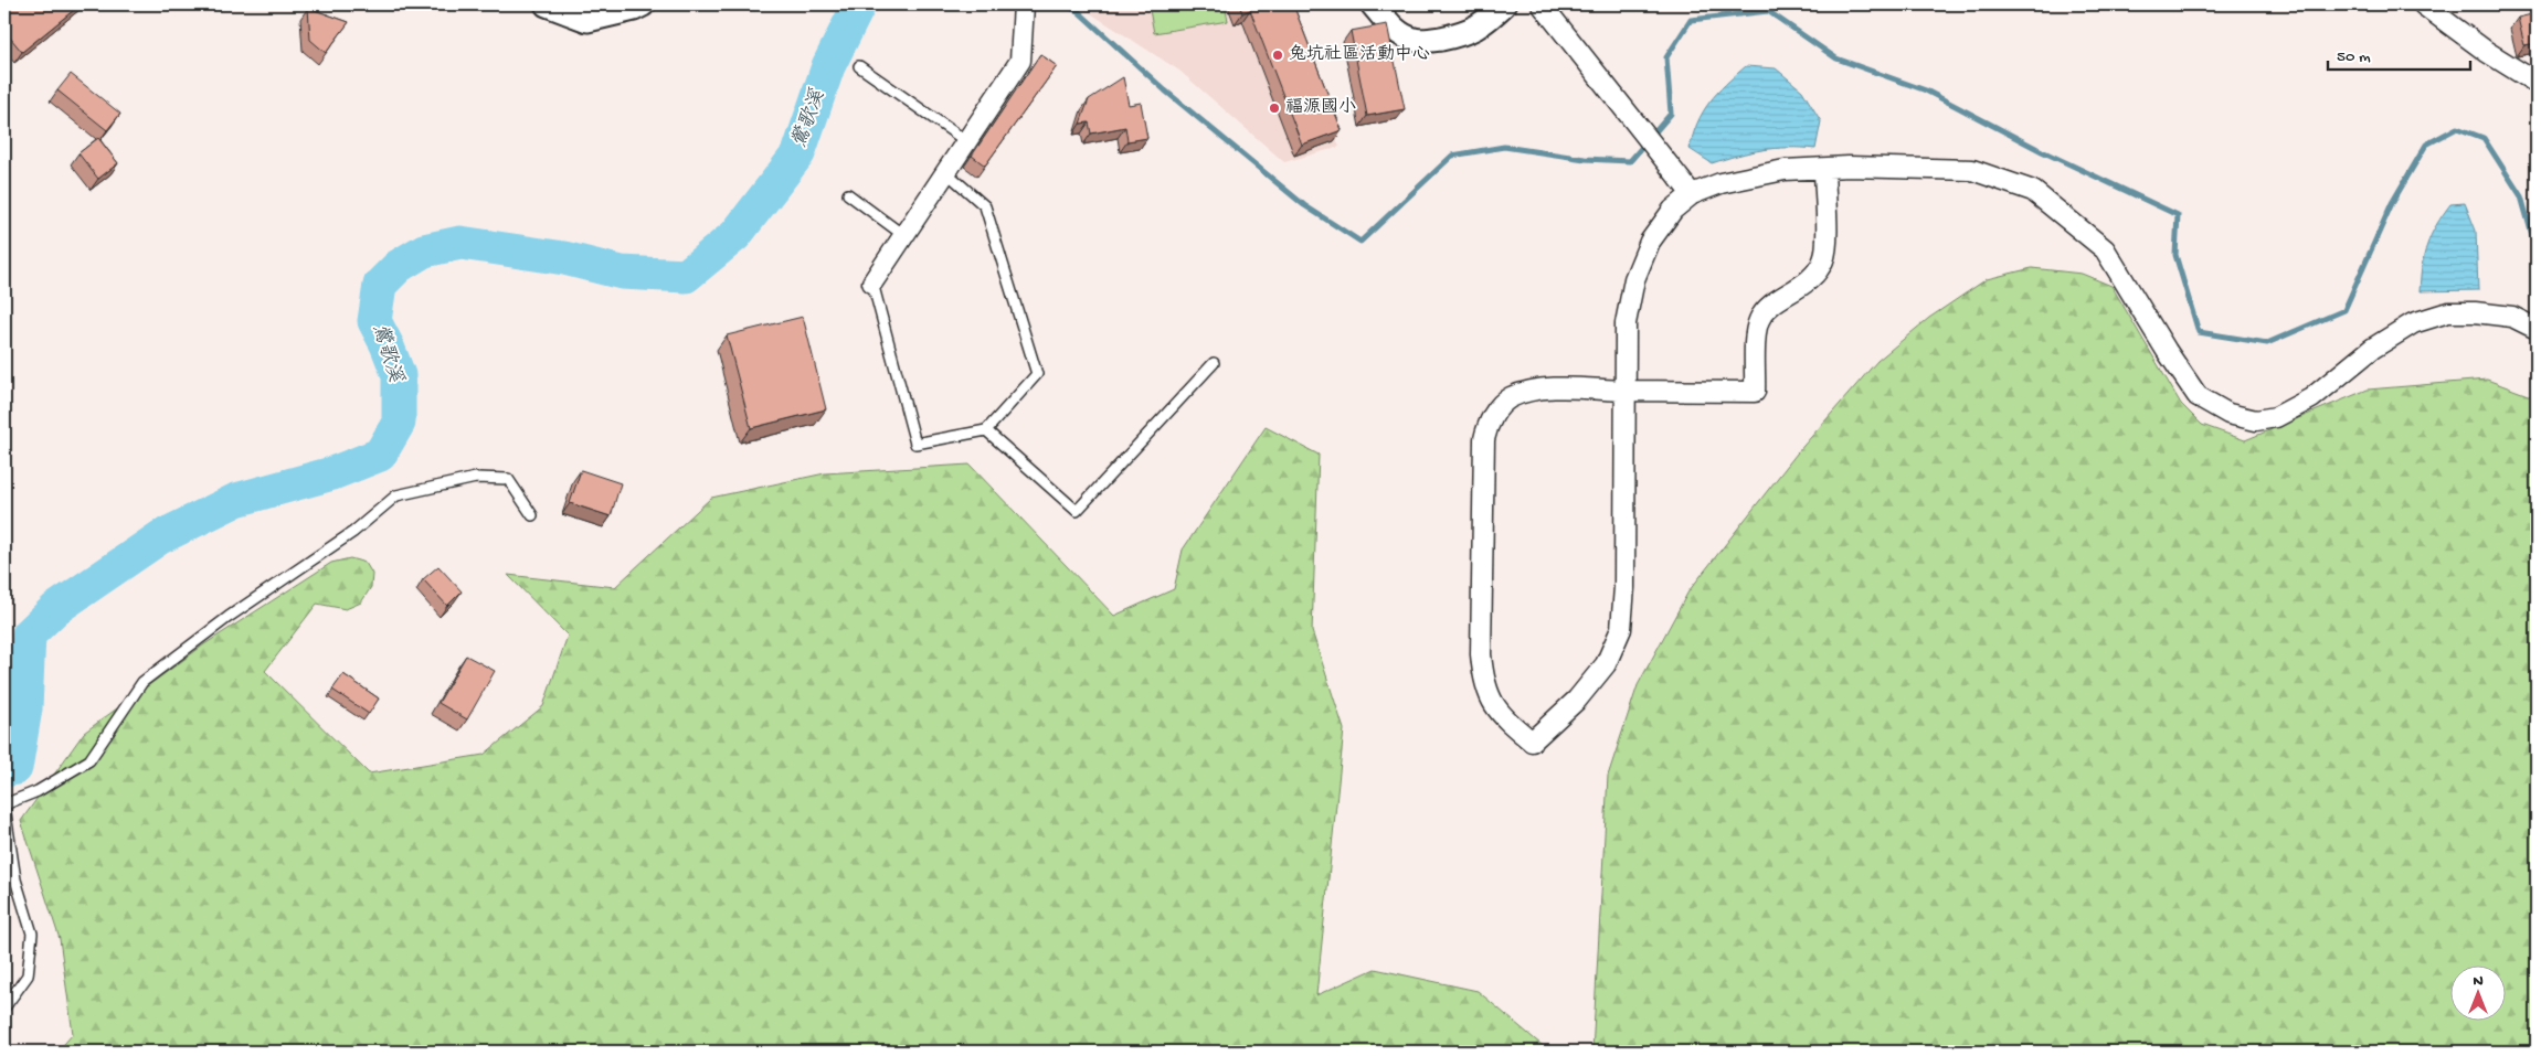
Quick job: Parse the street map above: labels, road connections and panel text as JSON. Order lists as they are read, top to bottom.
{
  "water": ["鶯歌溪"],
  "places": ["兔坑社區活動中心", "福源國小"],
  "scale_bar": "50 m",
  "north": "top"
}
